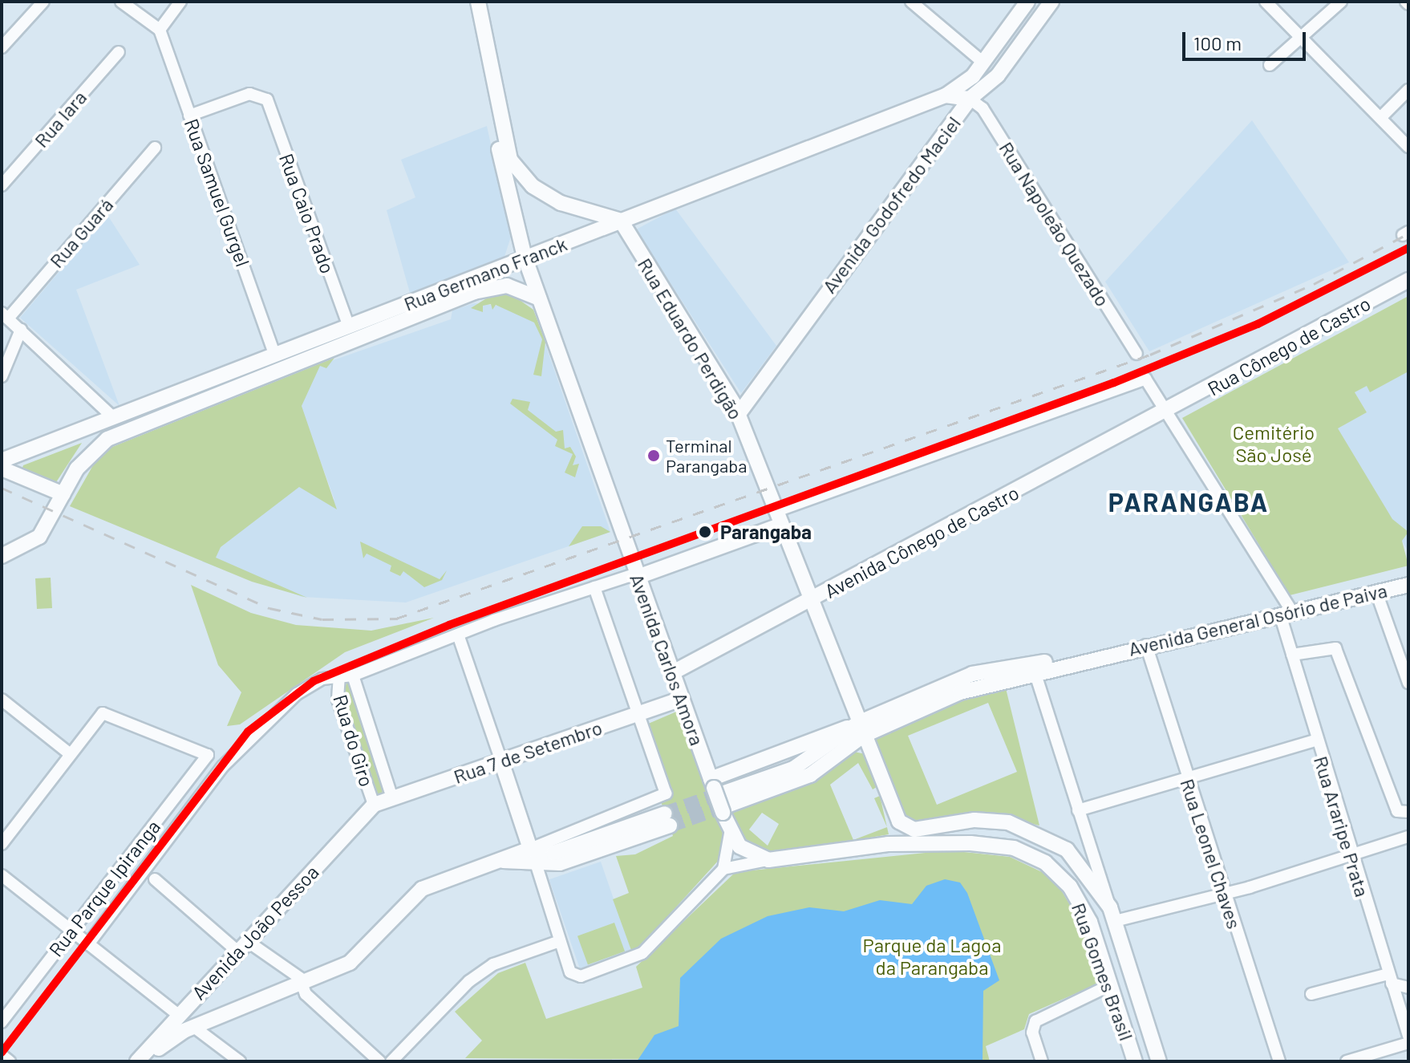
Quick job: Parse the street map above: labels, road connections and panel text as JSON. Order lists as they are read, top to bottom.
{
  "streets": {
    "main road": [
      "Avenida Godofredo Maciel",
      "Rua Germano Franck",
      "Rua Eduardo Perdigão",
      "Rua Cônego de Castro",
      "Avenida Cônego de Castro",
      "Avenida General Osório de Paiva",
      "Avenida Carlos Amora",
      "Rua 7 de Setembro",
      "Avenida João Pessoa",
      "Rua Gomes Brasil"
    ],
    "street": [
      "Rua Iara",
      "Rua Samuel Gurgel",
      "Rua Caio Prado",
      "Rua Napoleão Quezado",
      "Rua Guará",
      "Rua do Giro",
      "Rua Araripe Prata",
      "Rua Leonel Chaves",
      "Rua Parque Ipiranga"
    ]
  },
  "crossings": [
    ["Rua Samuel Gurgel", "Rua Caio Prado"],
    ["Rua Samuel Gurgel", "Rua Germano Franck"],
    ["Avenida Godofredo Maciel", "Rua Napoleão Quezado"],
    ["Avenida Godofredo Maciel", "Rua Germano Franck"],
    ["Avenida Godofredo Maciel", "Rua Eduardo Perdigão"],
    ["Rua Caio Prado", "Rua Germano Franck"],
    ["Rua Napoleão Quezado", "Rua Germano Franck"],
    ["Rua Germano Franck", "Rua Eduardo Perdigão"],
    ["Rua Germano Franck", "Avenida Carlos Amora"],
    ["Rua Eduardo Perdigão", "Avenida Cônego de Castro"],
    ["Rua Eduardo Perdigão", "Avenida General Osório de Paiva"],
    ["Rua Cônego de Castro", "Avenida Cônego de Castro"],
    ["Avenida Cônego de Castro", "Avenida Carlos Amora"],
    ["Avenida General Osório de Paiva", "Avenida Carlos Amora"],
    ["Avenida General Osório de Paiva", "Rua Araripe Prata"],
    ["Avenida General Osório de Paiva", "Rua Leonel Chaves"],
    ["Avenida General Osório de Paiva", "Rua Gomes Brasil"],
    ["Avenida Carlos Amora", "Rua 7 de Setembro"],
    ["Avenida Carlos Amora", "Rua Gomes Brasil"],
    ["Rua do Giro", "Rua 7 de Setembro"],
    ["Rua do Giro", "Rua Parque Ipiranga"],
    ["Rua do Giro", "Avenida João Pessoa"],
    ["Rua 7 de Setembro", "Avenida João Pessoa"]
  ],
  "districts": ["PARANGABA"],
  "parks": ["Cemitério São José", "Parque da Lagoa da Parangaba"],
  "places": ["Terminal Parangaba", "Parangaba"],
  "scale_bar": "100 m"
}
